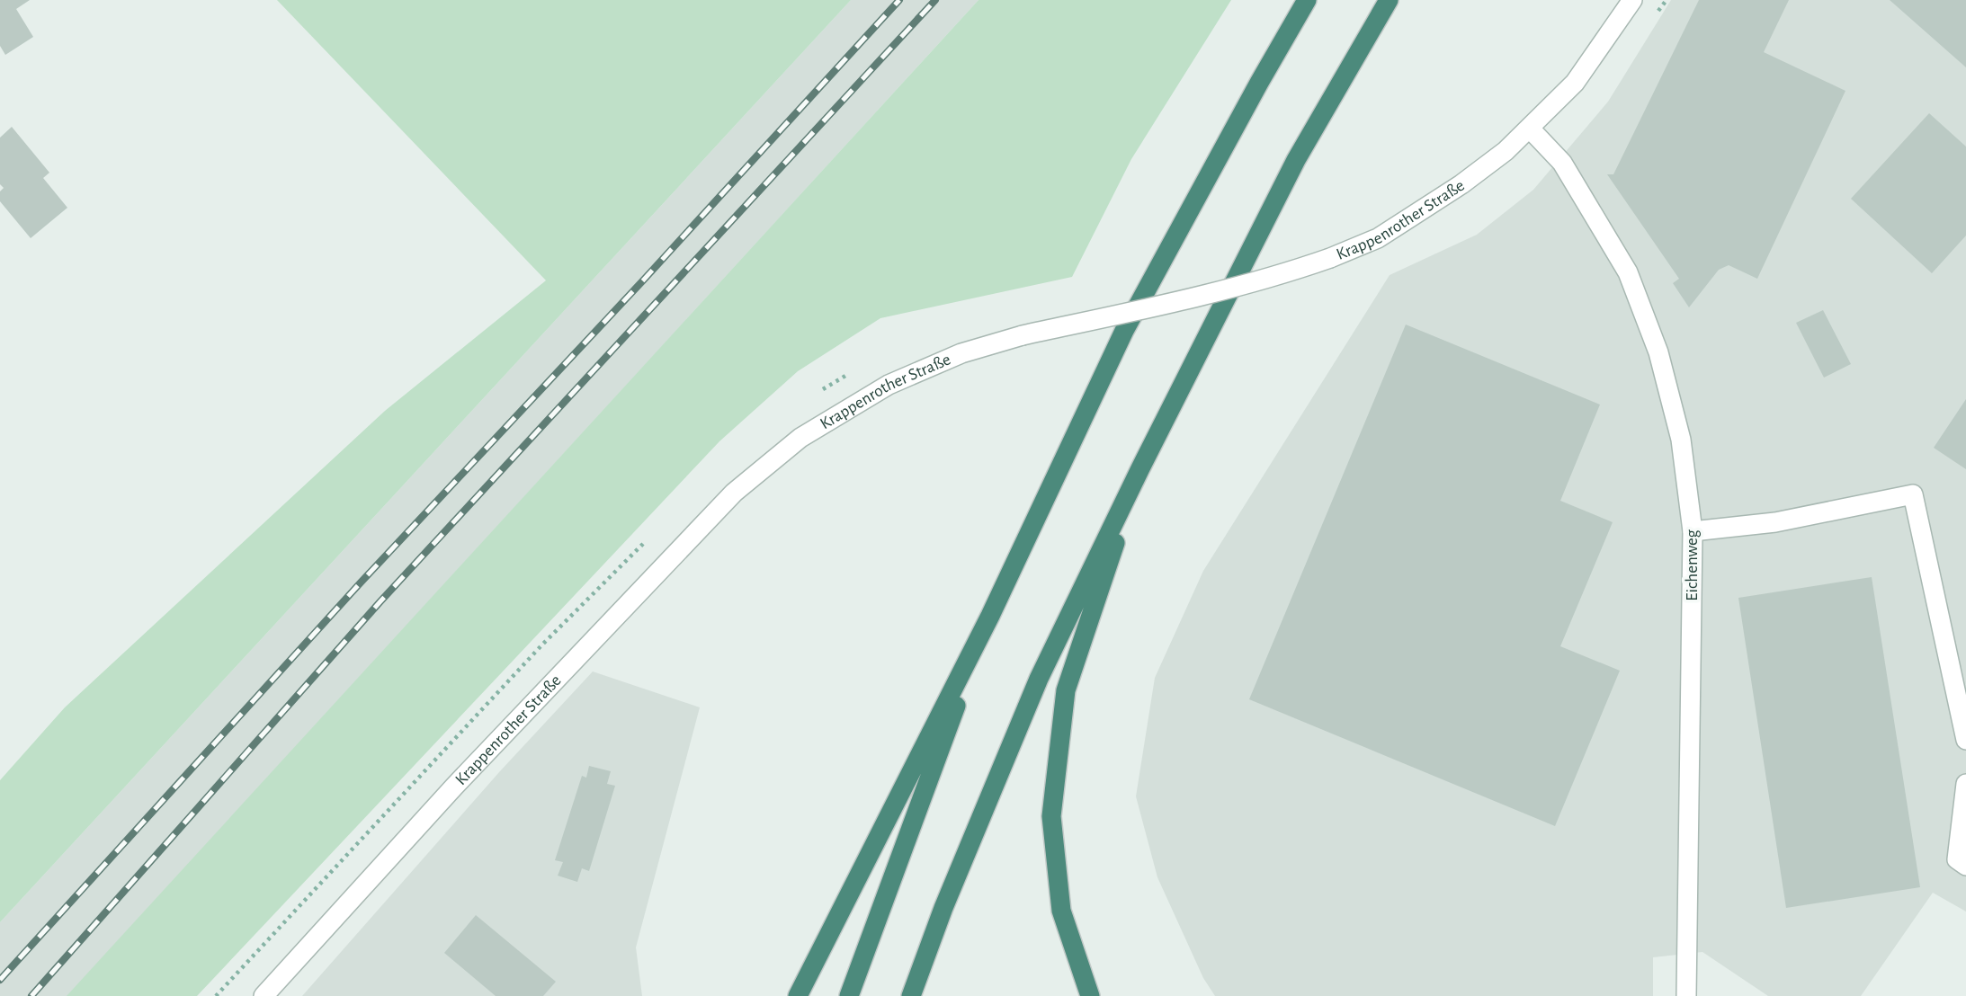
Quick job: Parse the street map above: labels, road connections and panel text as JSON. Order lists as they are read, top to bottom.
{
  "streets": {
    "street": ["Krappenrother Straße", "Eichenweg"]
  },
  "crossings": [
    ["Krappenrother Straße", "Eichenweg"]
  ]
}
